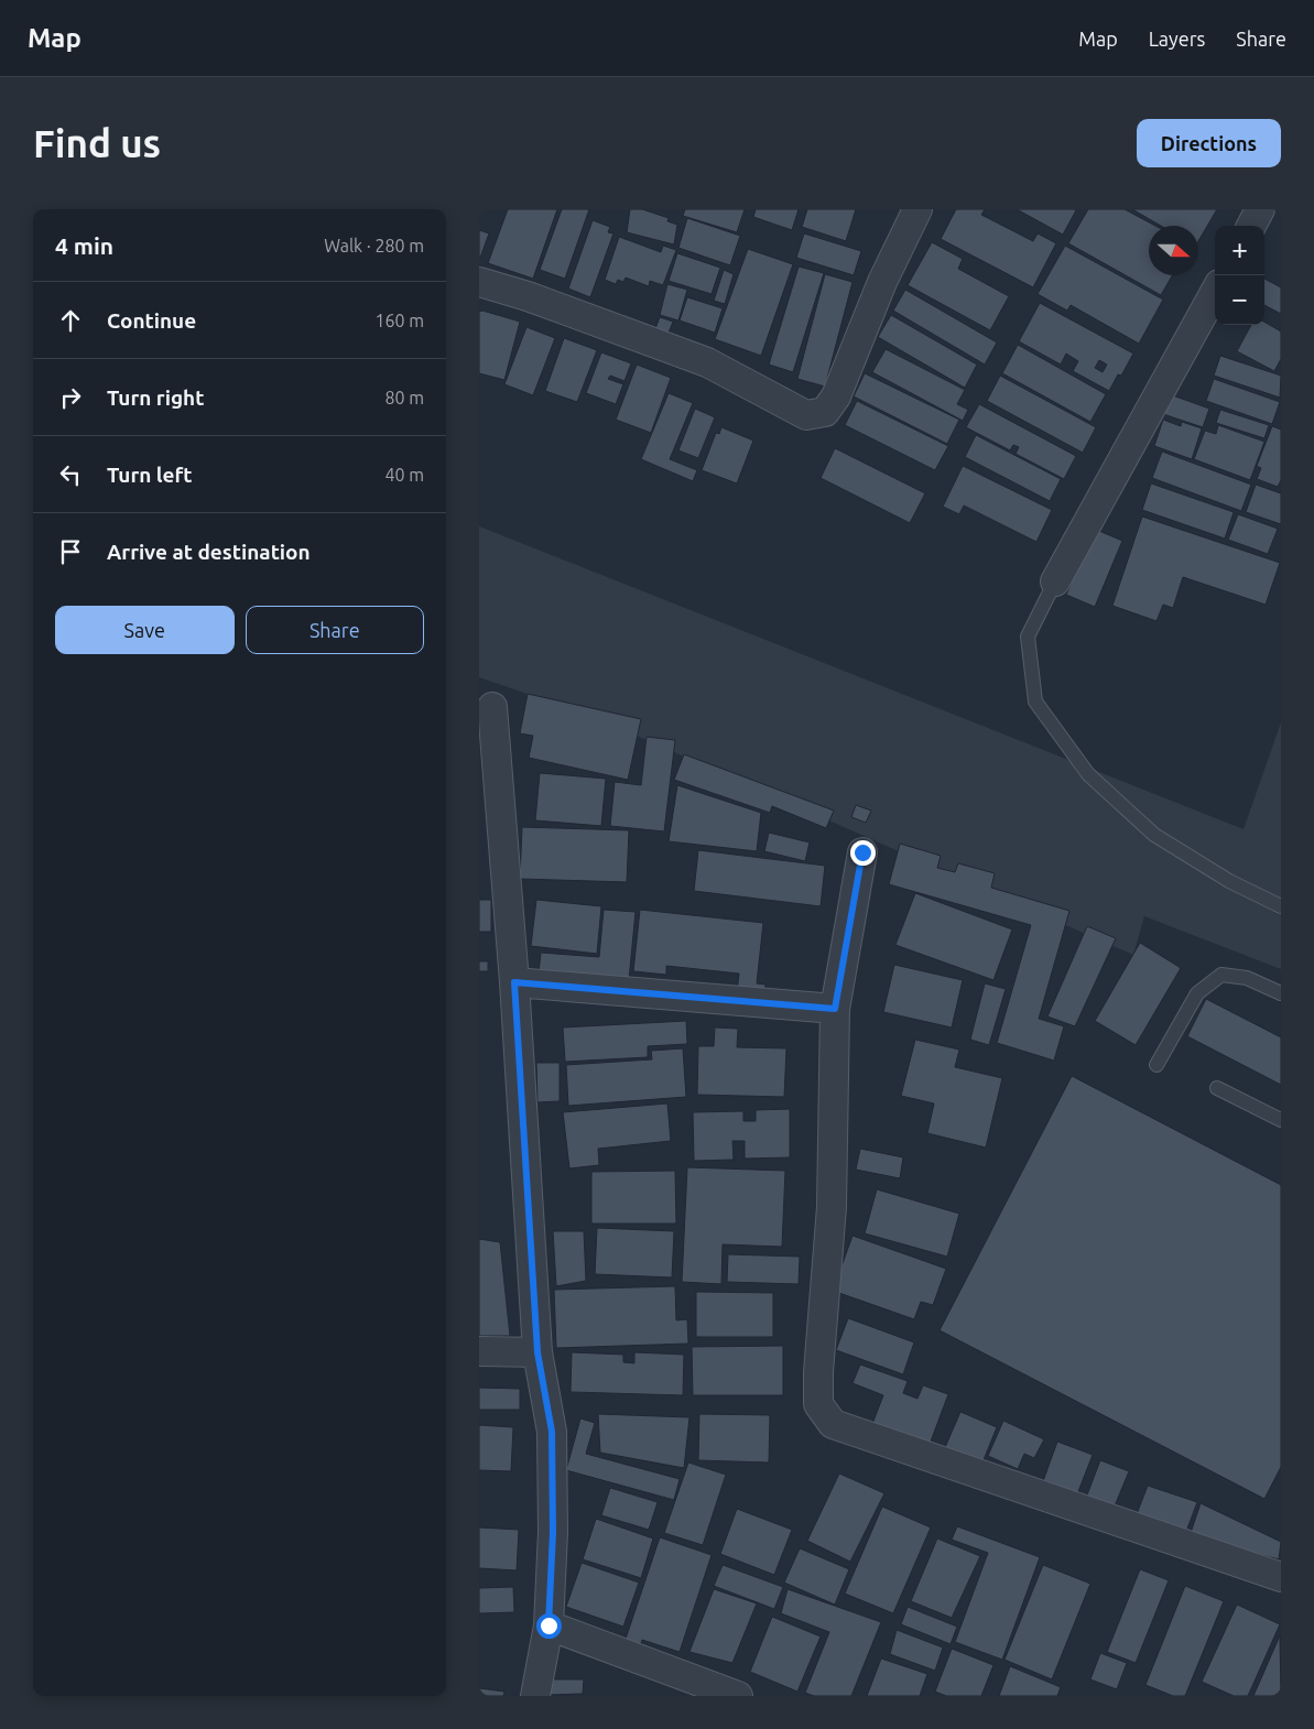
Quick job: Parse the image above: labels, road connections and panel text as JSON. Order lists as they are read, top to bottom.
{
  "north": "right",
  "page": {
    "header": "Map",
    "nav": ["Map", "Layers", "Share"],
    "buttons": [
      "Directions",
      ["Save", "Share"]
    ],
    "title": "Find us",
    "heading": ["4 min", "Walk · 280 m"],
    "map_buttons": ["+", "−"],
    "list": [
      ["Continue", "160 m"],
      ["Turn right", "80 m"],
      ["Turn left", "40 m"],
      "Arrive at destination"
    ]
  }
}
